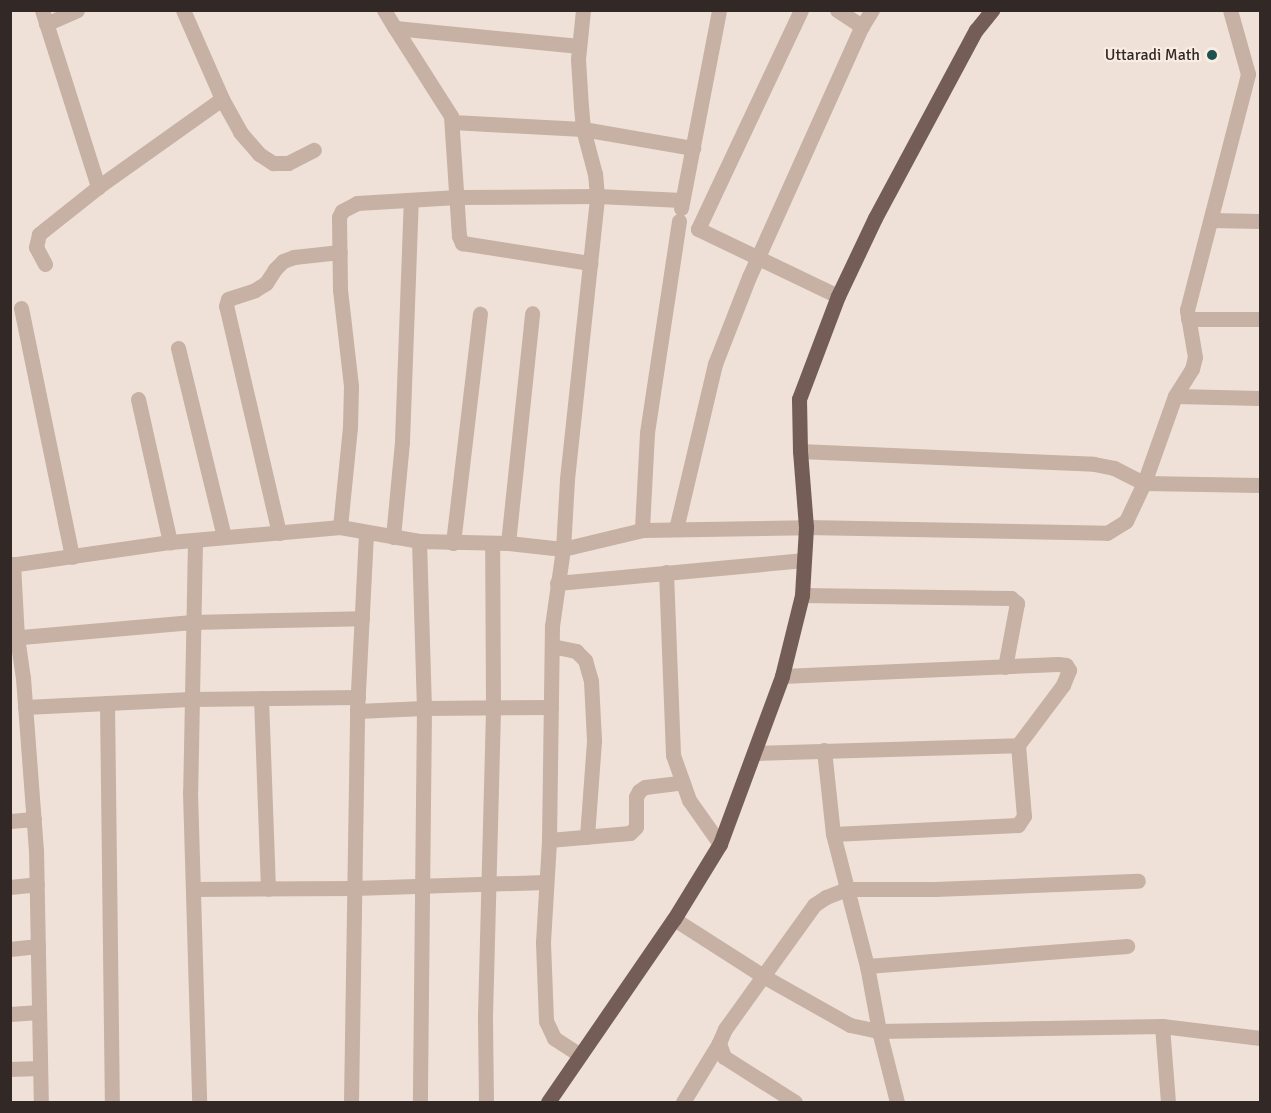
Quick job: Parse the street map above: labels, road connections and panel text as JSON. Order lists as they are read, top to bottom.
{
  "places": ["Uttaradi Math"]
}
